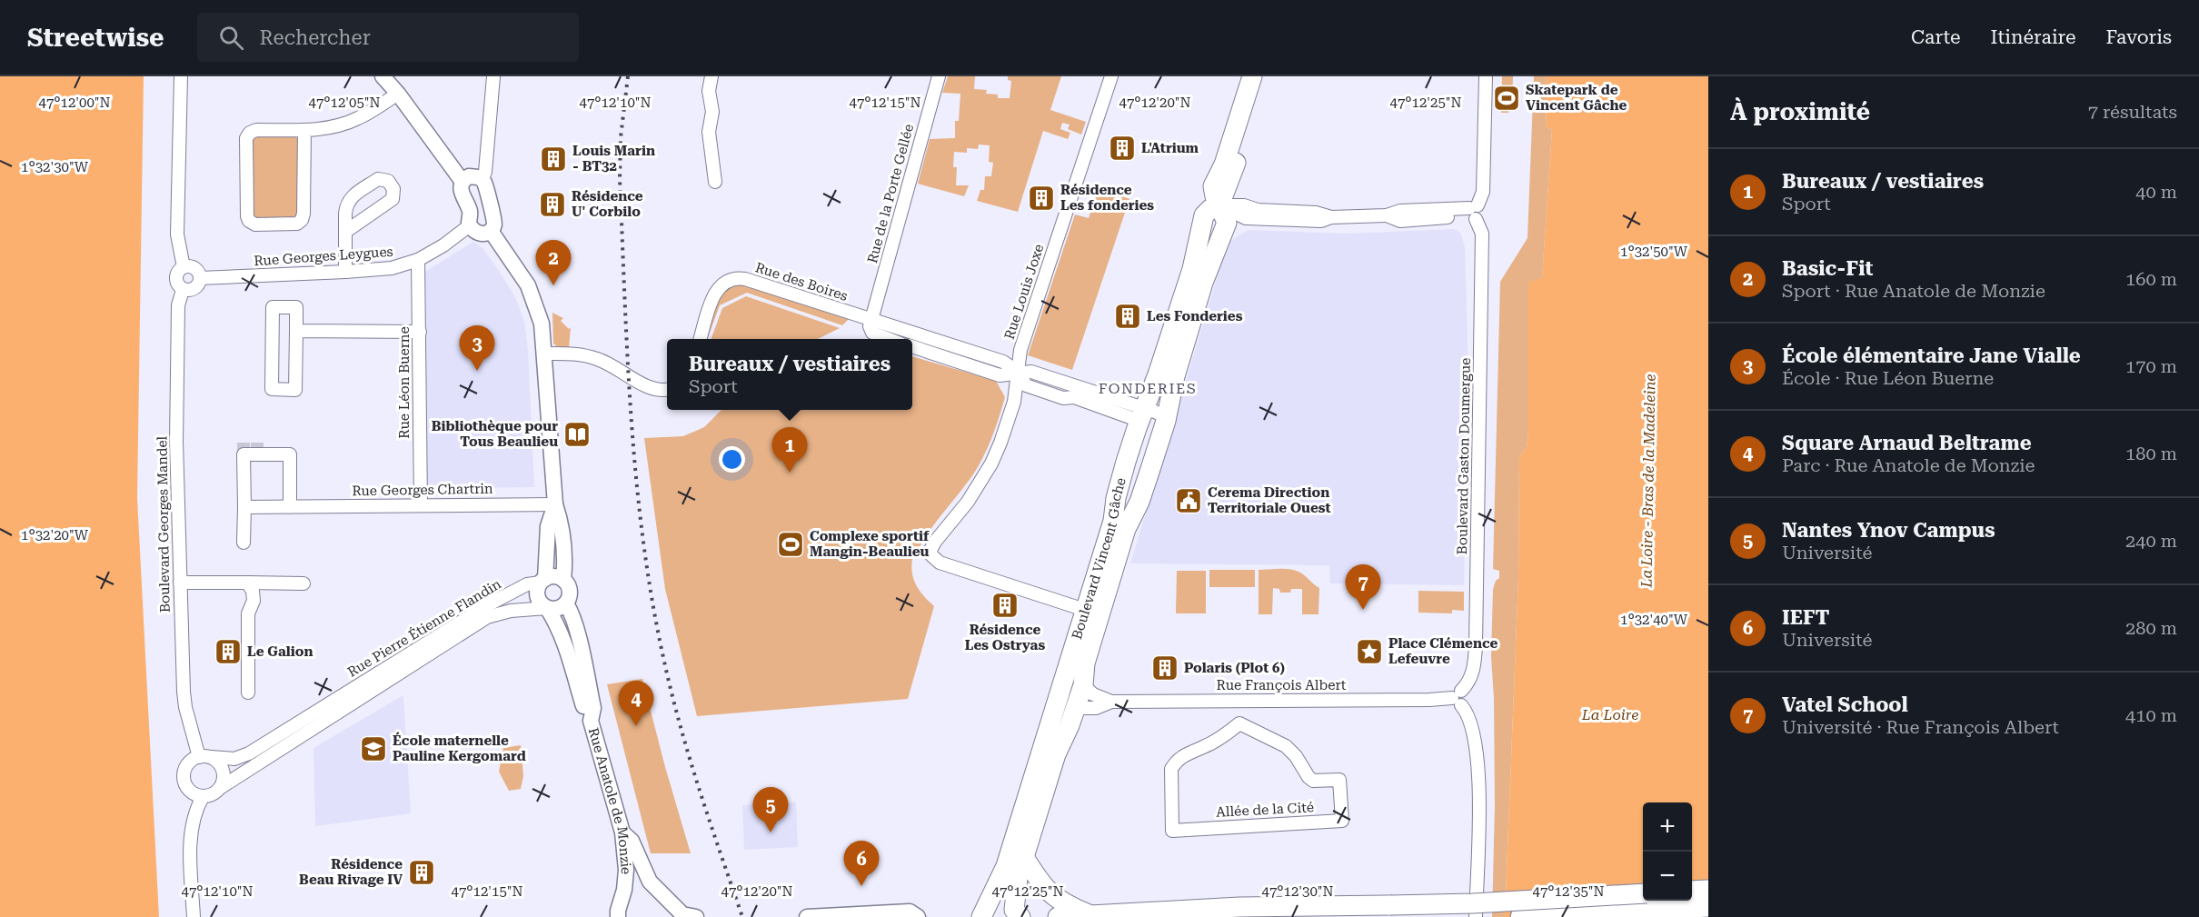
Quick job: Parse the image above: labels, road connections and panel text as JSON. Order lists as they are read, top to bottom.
{
  "streets": {
    "main road": ["Boulevard Vincent Gâche"],
    "street": [
      "Rue de la Porte Gellée",
      "Rue Georges Leygues",
      "Rue des Boires",
      "Rue Louis Joxe",
      "Rue Léon Buerne",
      "Boulevard Gaston Doumergue",
      "Rue Georges Chartrin",
      "Boulevard Georges Mandel",
      "Rue Pierre Étienne Flandin",
      "Rue François Albert",
      "Rue Anatole de Monzie",
      "Allée de la Cité"
    ]
  },
  "crossings": [
    ["Rue de la Porte Gellée", "Rue des Boires"],
    ["Rue Georges Leygues", "Rue Léon Buerne"],
    ["Rue Georges Leygues", "Boulevard Georges Mandel"],
    ["Rue des Boires", "Rue Louis Joxe"],
    ["Rue des Boires", "Boulevard Vincent Gâche"],
    ["Rue Louis Joxe", "Boulevard Vincent Gâche"],
    ["Rue Léon Buerne", "Rue Georges Chartrin"],
    ["Boulevard Gaston Doumergue", "Rue François Albert"],
    ["Boulevard Georges Mandel", "Rue Pierre Étienne Flandin"],
    ["Boulevard Vincent Gâche", "Rue François Albert"],
    ["Rue Pierre Étienne Flandin", "Rue Anatole de Monzie"]
  ],
  "districts": ["FONDERIES"],
  "water": ["La Loire - Bras de la Madeleine", "La Loire"],
  "places": {
    "sports": ["Skatepark de Vincent Gâche", "Complexe sportif Mangin-Beaulieu"],
    "building": [
      "L'Atrium",
      "Louis Marin - BT32",
      "Résidence Les fonderies",
      "Résidence U' Corbilo",
      "Les Fonderies",
      "Résidence Les Ostryas",
      "Le Galion",
      "Polaris (Plot 6)",
      "Résidence Beau Rivage IV"
    ],
    "library": ["Bibliothèque pour Tous Beaulieu"],
    "public building": ["Cerema Direction Territoriale Ouest"],
    "place": ["Place Clémence Lefeuvre"],
    "school or university": ["École maternelle Pauline Kergomard"]
  },
  "page": {
    "header": "Streetwise",
    "search": "Rechercher",
    "nav": ["Carte", "Itinéraire", "Favoris"],
    "heading": ["À proximité", "7 résultats"],
    "list": [
      {
        "mark": "1",
        "name": "Bureaux / vestiaires",
        "note": "Sport",
        "value": "40 m"
      },
      {
        "mark": "2",
        "name": "Basic-Fit",
        "note": "Sport · Rue Anatole de Monzie",
        "value": "160 m"
      },
      {
        "mark": "3",
        "name": "École élémentaire Jane Vialle",
        "note": "École · Rue Léon Buerne",
        "value": "170 m"
      },
      {
        "mark": "4",
        "name": "Square Arnaud Beltrame",
        "note": "Parc · Rue Anatole de Monzie",
        "value": "180 m"
      },
      {
        "mark": "5",
        "name": "Nantes Ynov Campus",
        "note": "Université",
        "value": "240 m"
      },
      {
        "mark": "6",
        "name": "IEFT",
        "note": "Université",
        "value": "280 m"
      },
      {
        "mark": "7",
        "name": "Vatel School",
        "note": "Université · Rue François Albert",
        "value": "410 m"
      }
    ],
    "pins": [
      "2",
      "3",
      "1",
      "7",
      "4",
      "5",
      "6"
    ],
    "popup": ["Bureaux / vestiaires", "Sport"],
    "map_buttons": ["+", "−"]
  },
  "coordinates": [
    "47°12'10\"N",
    "47°12'15\"N",
    "47°12'00\"N",
    "47°12'05\"N",
    "47°12'20\"N",
    "47°12'25\"N",
    "1°32'30\"W",
    "1°32'50\"W",
    "1°32'20\"W",
    "1°32'40\"W",
    "47°12'30\"N",
    "47°12'35\"N"
  ]
}
